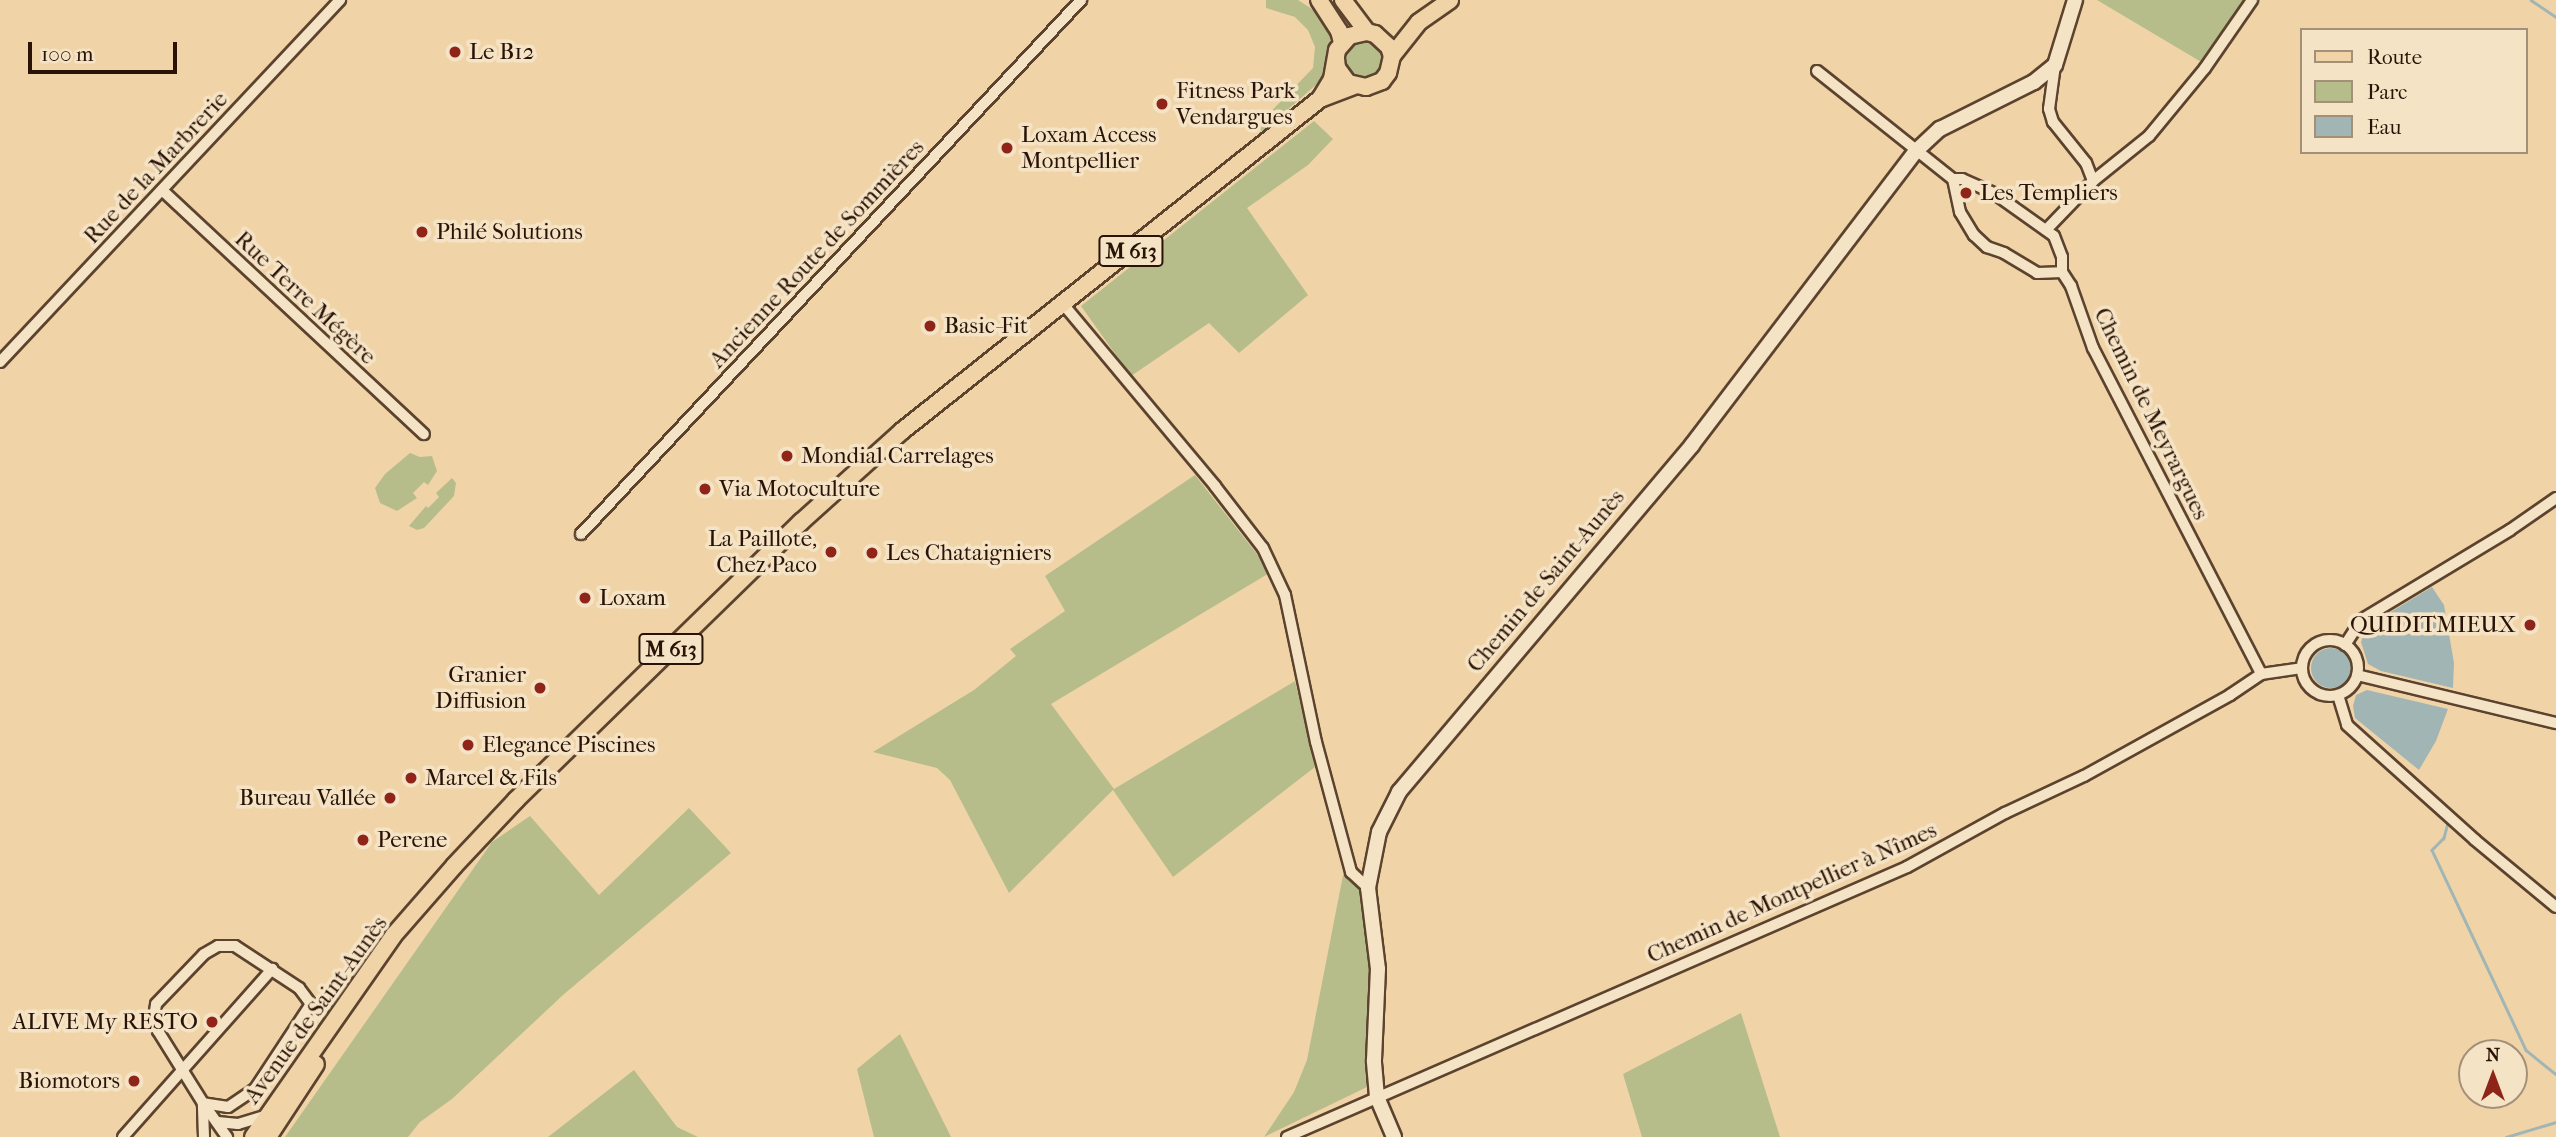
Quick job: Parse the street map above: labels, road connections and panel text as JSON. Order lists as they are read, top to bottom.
{
  "streets": {
    "main road": ["M 613", "Avenue de Saint-Aunès"],
    "street": [
      "Rue de la Marbrerie",
      "Ancienne Route de Sommières",
      "Rue Terre Mégère",
      "Chemin de Meyrargues",
      "Chemin de Saint-Aunès",
      "Chemin de Montpellier à Nîmes"
    ]
  },
  "crossings": [
    ["Rue de la Marbrerie", "Rue Terre Mégère"],
    ["Chemin de Meyrargues", "Chemin de Saint-Aunès"],
    ["Chemin de Meyrargues", "Chemin de Montpellier à Nîmes"],
    ["Chemin de Saint-Aunès", "Chemin de Montpellier à Nîmes"]
  ],
  "places": [
    "Le B12",
    "Fitness Park Vendargues",
    "Loxam Access Montpellier",
    "Les Templiers",
    "Philé Solutions",
    "Basic-Fit",
    "Mondial Carrelages",
    "Via Motoculture",
    "La Paillote, Chez Paco",
    "Les Chataigniers",
    "Loxam",
    "QUIDITMIEUX",
    "Granier Diffusion",
    "Elegance Piscines",
    "Marcel & Fils",
    "Bureau Vallée",
    "Perene",
    "ALIVE My RESTO",
    "Biomotors"
  ],
  "legend": ["Route", "Parc", "Eau"],
  "scale_bar": "100 m",
  "north": "top"
}
